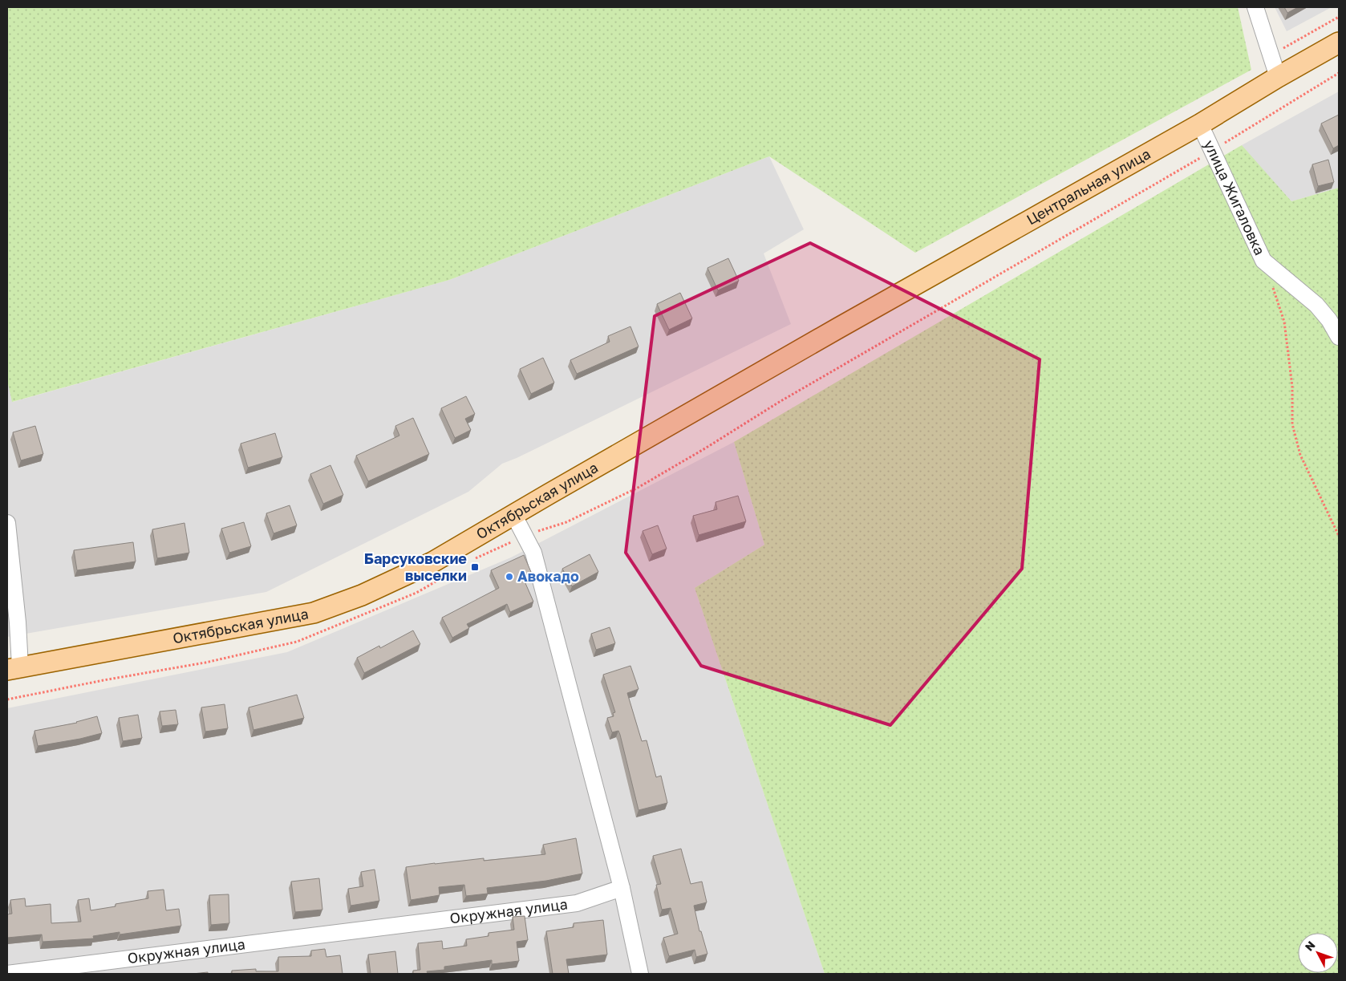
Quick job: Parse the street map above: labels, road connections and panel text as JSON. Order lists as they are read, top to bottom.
{
  "streets": {
    "main road": ["Центральная улица", "Октябрьская улица"],
    "street": ["улица Жигаловка", "Окружная улица"]
  },
  "crossings": [
    ["Центральная улица", "улица Жигаловка"],
    ["Центральная улица", "Октябрьская улица"]
  ],
  "places": {
    "transit": ["Барсуковские выселки"],
    "other": ["Авокадо"]
  },
  "north": "top left"
}
